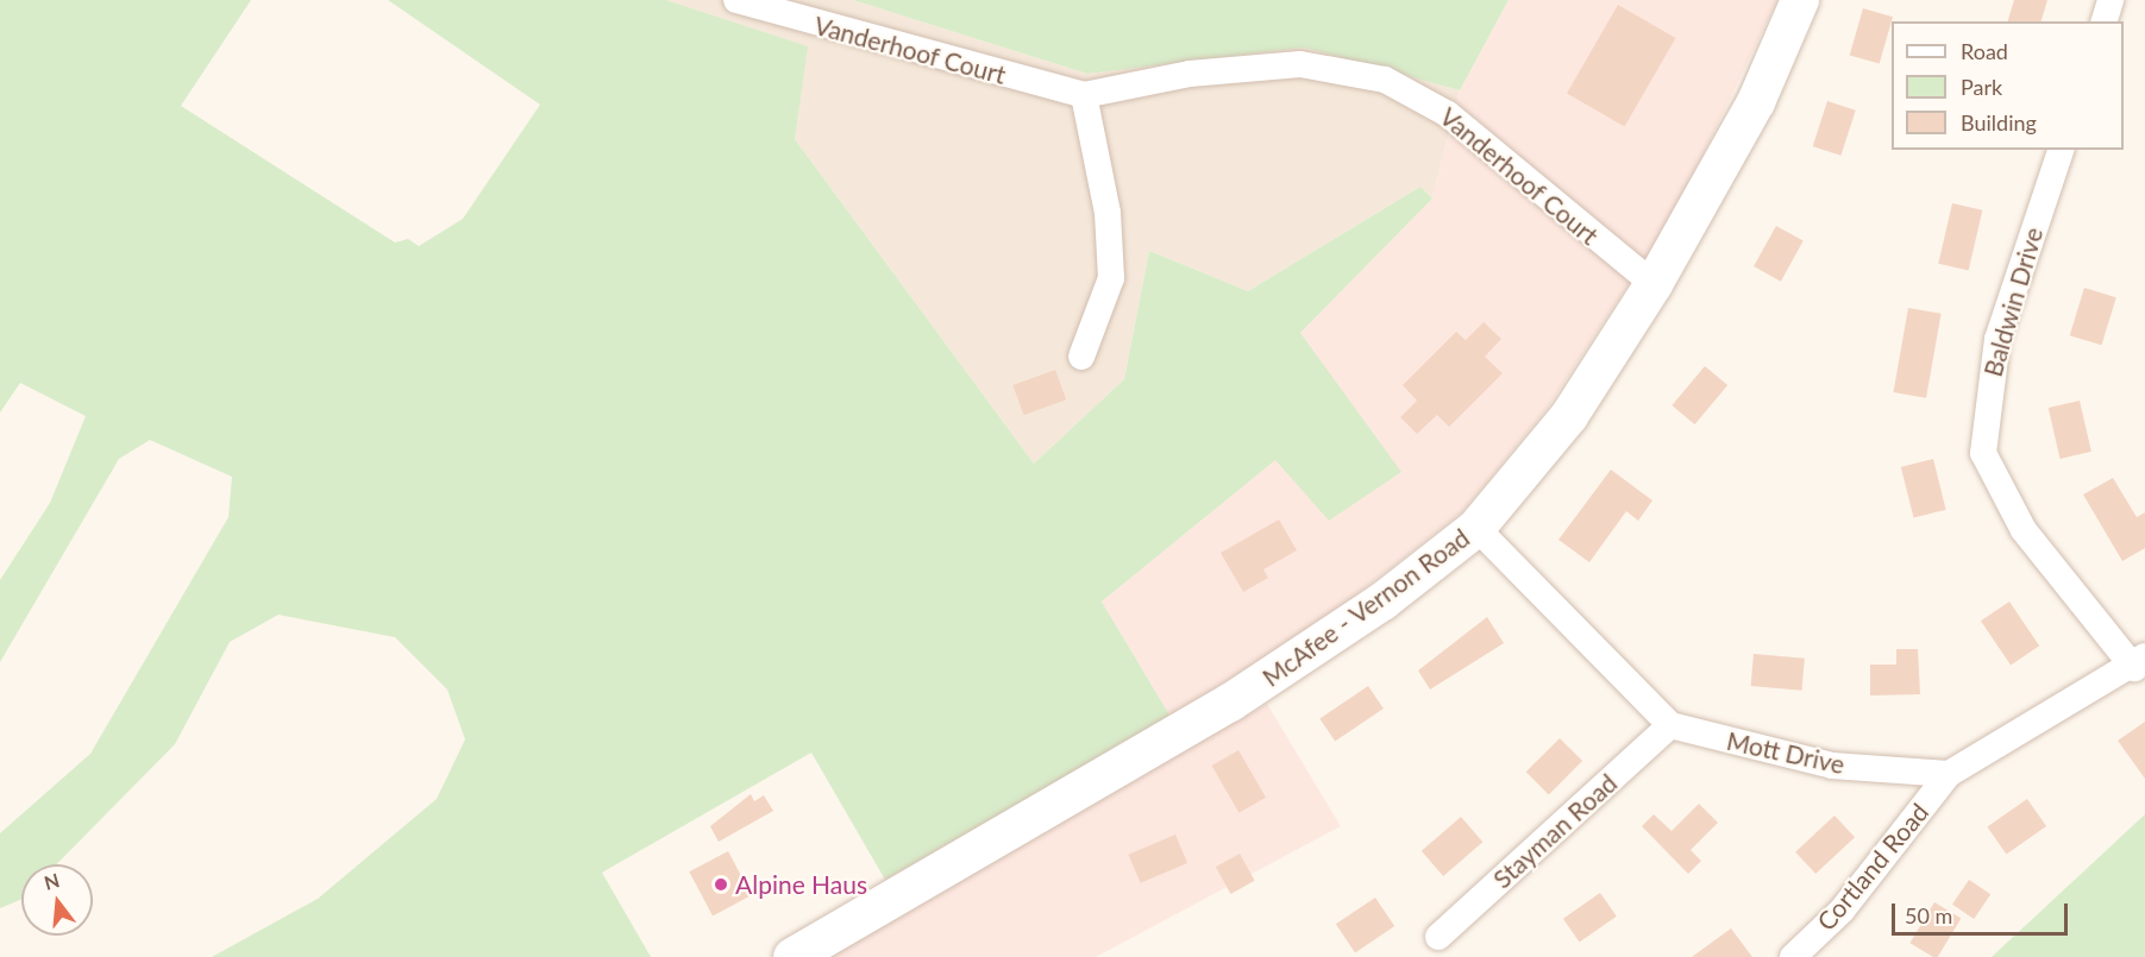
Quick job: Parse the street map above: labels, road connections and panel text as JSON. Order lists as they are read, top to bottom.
{
  "streets": {
    "main road": ["McAfee - Vernon Road"],
    "street": [
      "Vanderhoof Court",
      "Baldwin Drive",
      "Mott Drive",
      "Stayman Road",
      "Cortland Road"
    ]
  },
  "crossings": [
    ["Vanderhoof Court", "McAfee - Vernon Road"],
    ["Mott Drive", "Stayman Road"],
    ["Mott Drive", "Cortland Road"]
  ],
  "places": ["Alpine Haus"],
  "legend": ["Road", "Park", "Building"],
  "scale_bar": "50 m",
  "north": "top"
}
